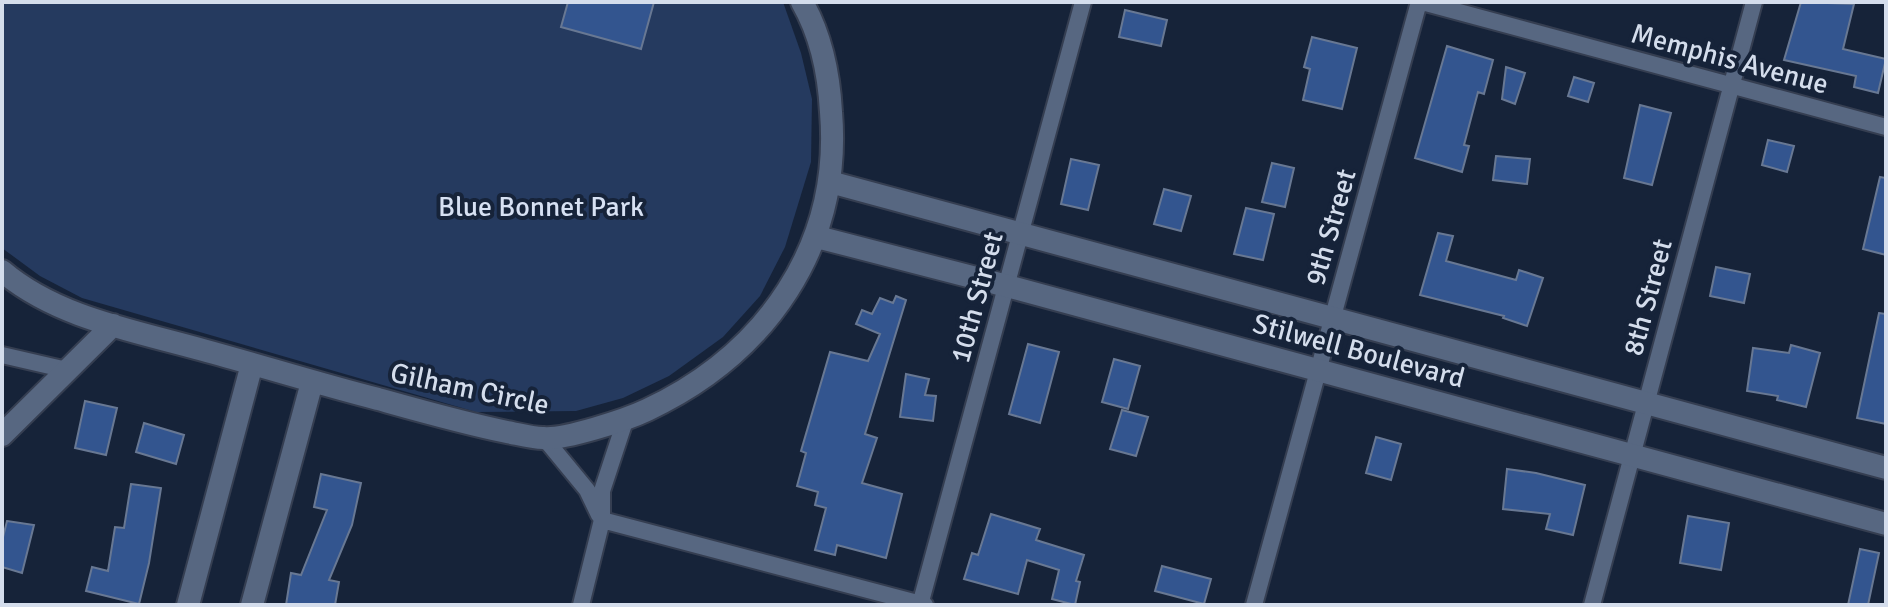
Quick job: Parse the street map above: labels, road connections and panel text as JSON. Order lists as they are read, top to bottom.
{
  "streets": {
    "main road": ["Stilwell Boulevard", "Gilham Circle"],
    "street": [
      "Memphis Avenue",
      "9th Street",
      "10th Street",
      "8th Street"
    ]
  },
  "crossings": [
    ["Memphis Avenue", "9th Street"],
    ["Memphis Avenue", "8th Street"],
    ["9th Street", "Stilwell Boulevard"],
    ["10th Street", "Stilwell Boulevard"],
    ["8th Street", "Stilwell Boulevard"],
    ["Stilwell Boulevard", "Gilham Circle"]
  ],
  "parks": ["Blue Bonnet Park"]
}
